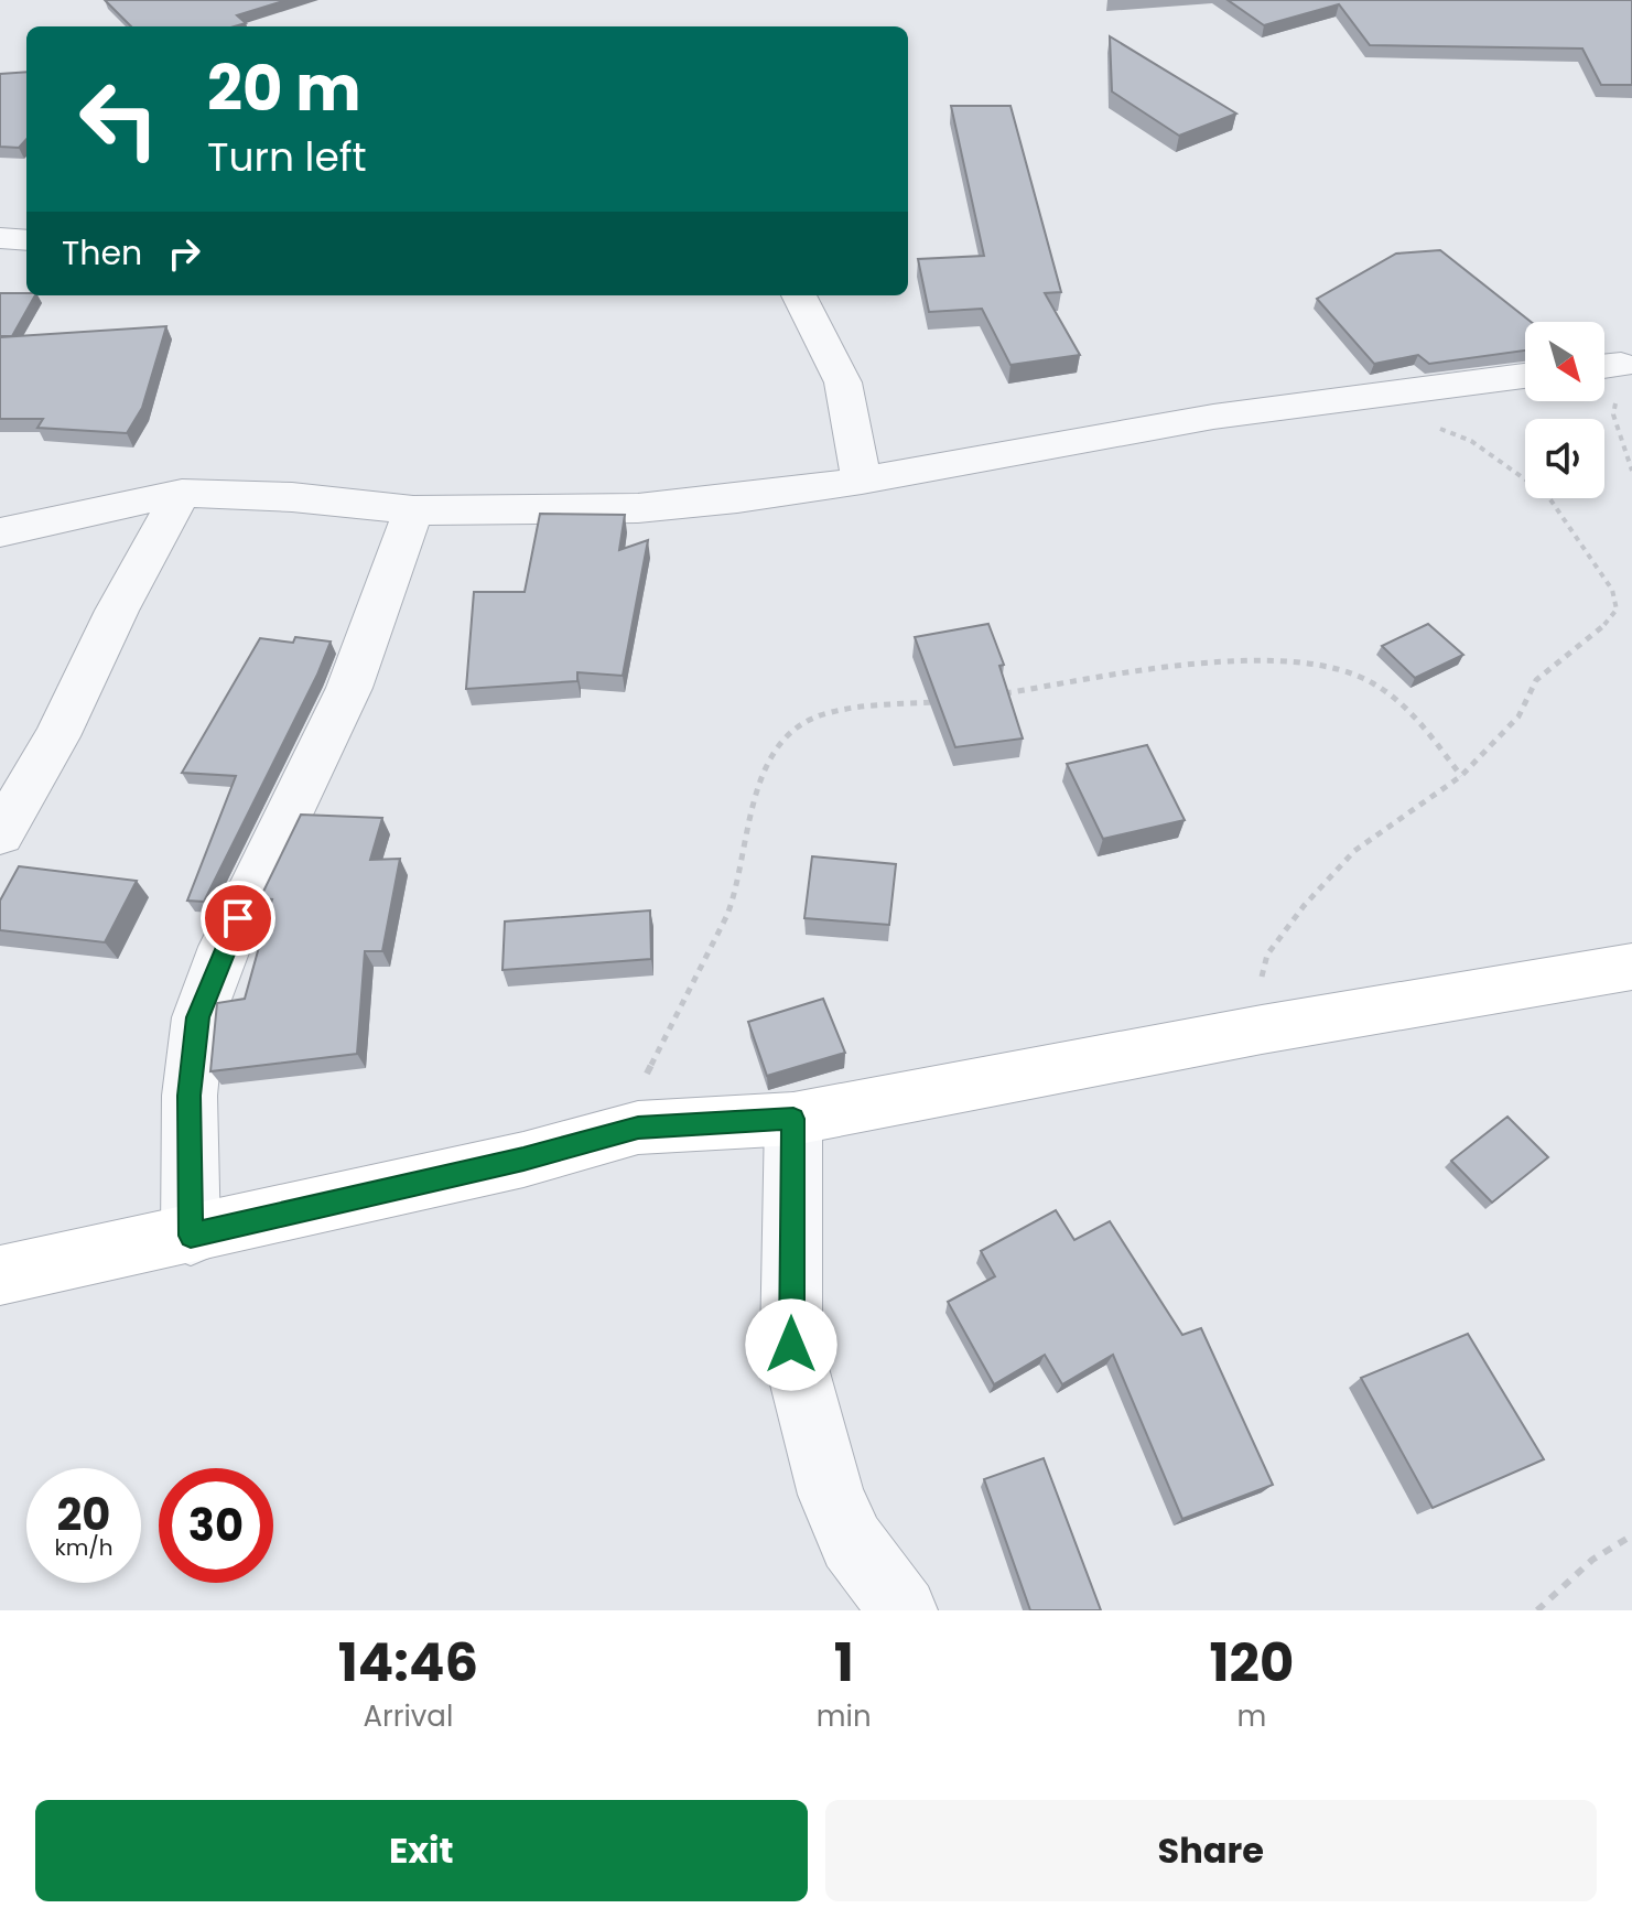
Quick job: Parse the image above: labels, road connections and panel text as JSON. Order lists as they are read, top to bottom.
{
  "north": "bottom right",
  "page": {
    "turn": ["20 m", "Turn left"],
    "then": "Then",
    "speed": "20 km/h",
    "limit": "30",
    "eta": [
      "14:46",
      "Arrival",
      "1",
      "min",
      "120",
      "m"
    ],
    "buttons": ["Exit", "Share"]
  }
}
